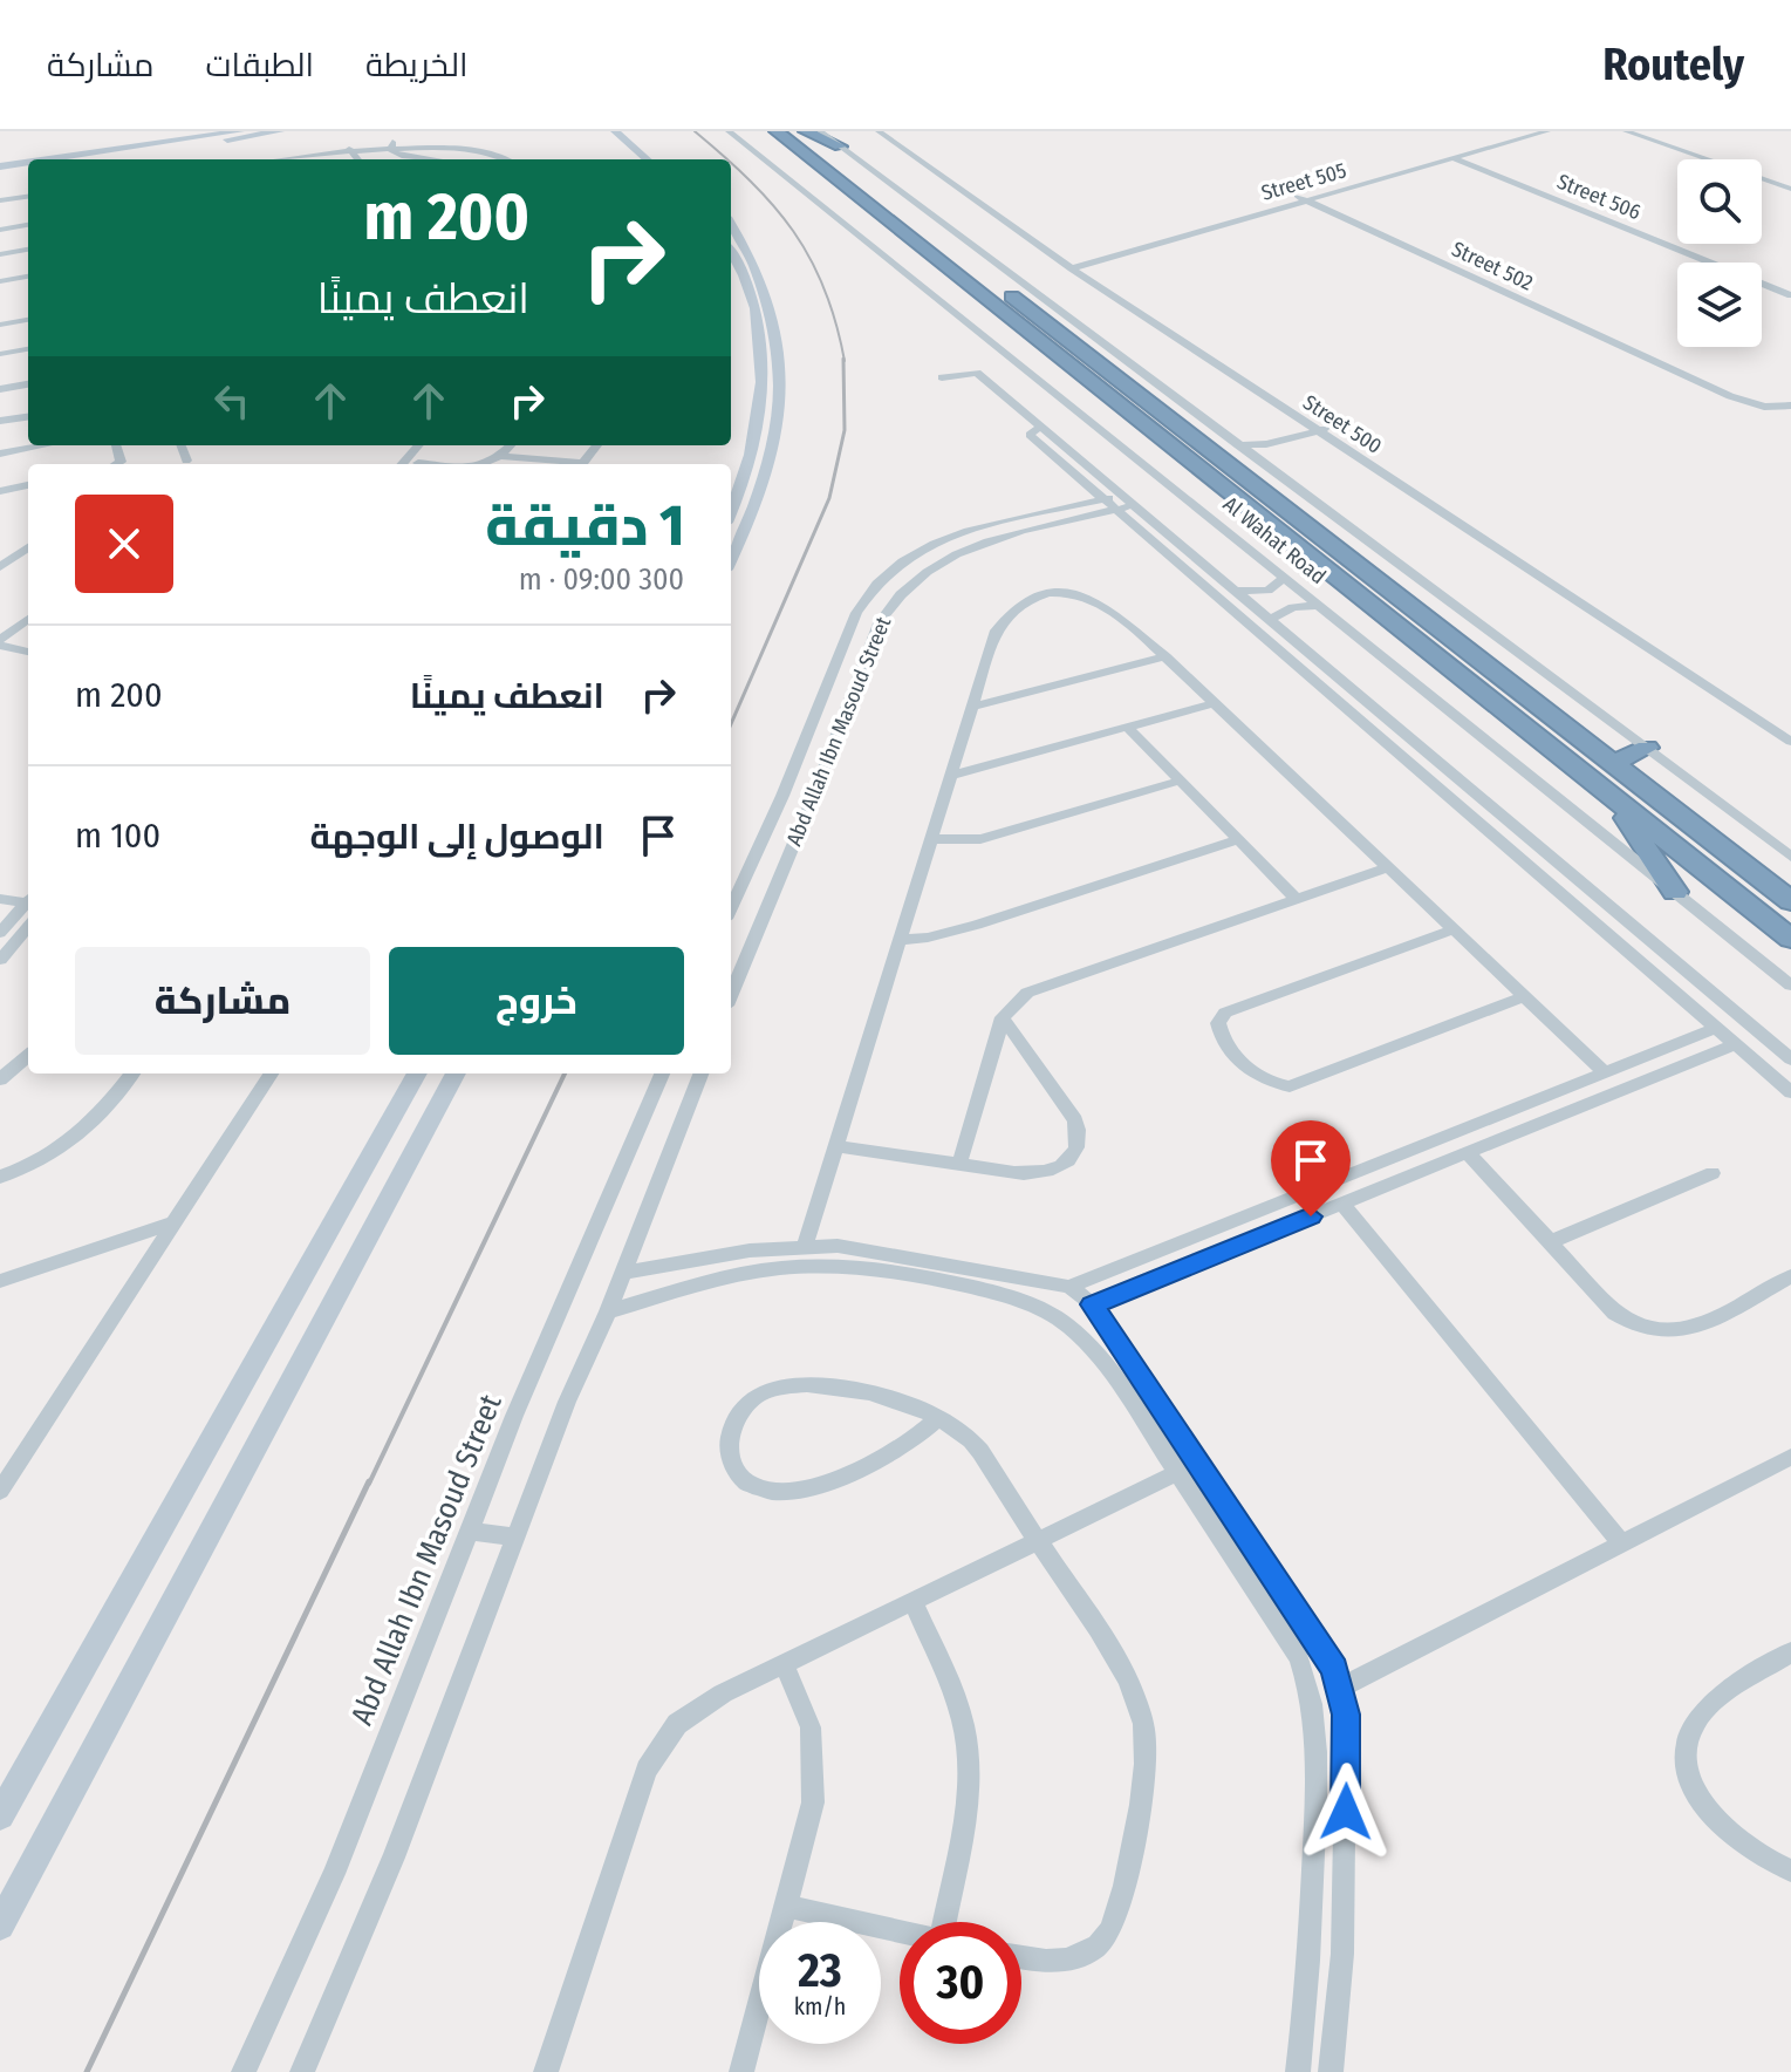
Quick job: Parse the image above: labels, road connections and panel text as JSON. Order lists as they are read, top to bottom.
{
  "streets": {
    "highway": ["Al Wahat Road"],
    "street": [
      "Street 505",
      "Street 506",
      "Street 502",
      "Street 500",
      "Abd Allah Ibn Masoud Street"
    ]
  },
  "crossings": [
    ["Street 505", "Street 506"],
    ["Street 505", "Street 502"],
    ["Street 505", "Street 500"]
  ],
  "page": {
    "header": "Routely",
    "nav": ["الخريطة", "الطبقات", "مشاركة"],
    "turn": ["200 m", "انعطف يمينًا"],
    "heading": ["1 دقيقة", "300 m · 09:00"],
    "list": [
      {
        "name": "انعطف يمينًا",
        "value": "200 m"
      },
      {
        "name": "الوصول إلى الوجهة",
        "value": "100 m"
      }
    ],
    "buttons": ["خروج", "مشاركة"],
    "speed": "23 km/h",
    "limit": "30"
  }
}
